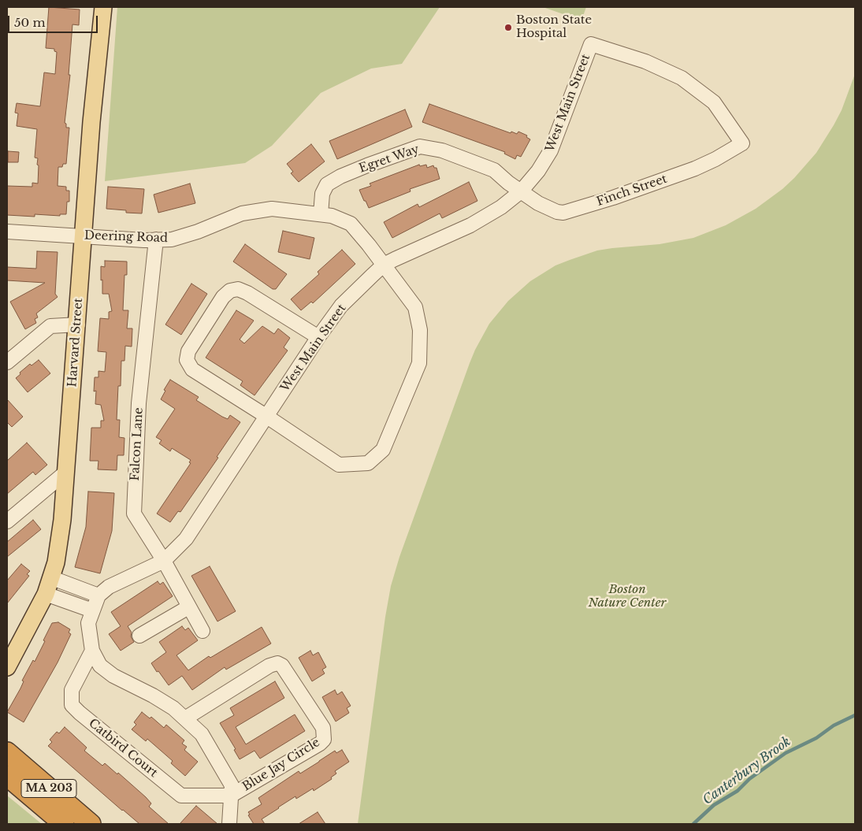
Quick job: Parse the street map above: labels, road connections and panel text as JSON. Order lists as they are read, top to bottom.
{
  "streets": {
    "highway": ["MA 203"],
    "main road": ["Harvard Street"],
    "street": [
      "West Main Street",
      "Egret Way",
      "Finch Street",
      "Deering Road",
      "Falcon Lane",
      "Catbird Court",
      "Blue Jay Circle"
    ]
  },
  "crossings": [
    ["West Main Street", "Egret Way"],
    ["West Main Street", "Finch Street"],
    ["West Main Street", "Deering Road"],
    ["West Main Street", "Falcon Lane"],
    ["Egret Way", "Finch Street"],
    ["Egret Way", "Deering Road"],
    ["Deering Road", "Harvard Street"],
    ["Deering Road", "Falcon Lane"],
    ["Catbird Court", "Blue Jay Circle"]
  ],
  "water": ["Canterbury Brook"],
  "parks": ["Boston Nature Center"],
  "places": ["Boston State Hospital"],
  "scale_bar": "50 m"
}
